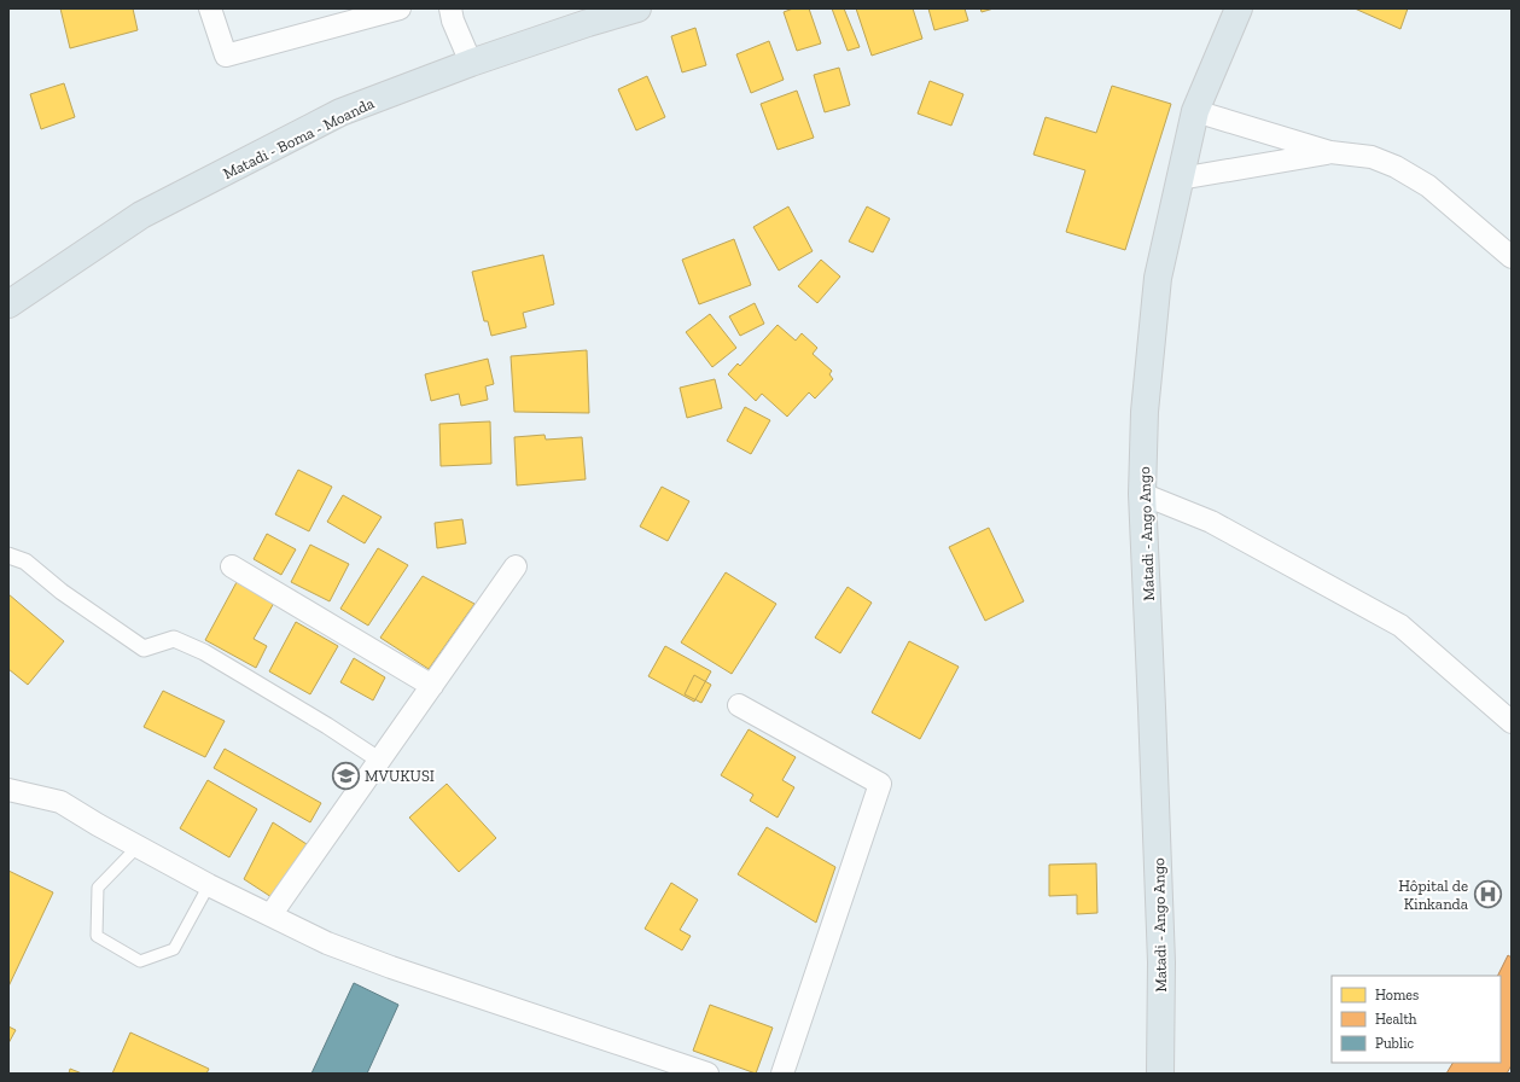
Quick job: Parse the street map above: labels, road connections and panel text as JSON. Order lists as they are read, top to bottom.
{
  "streets": {
    "highway": ["Matadi - Boma - Moanda", "Matadi - Ango Ango"]
  },
  "places": {
    "school or university": ["MVUKUSI"],
    "hospital": ["Hôpital de Kinkanda"]
  },
  "legend": ["Homes", "Health", "Public"]
}
